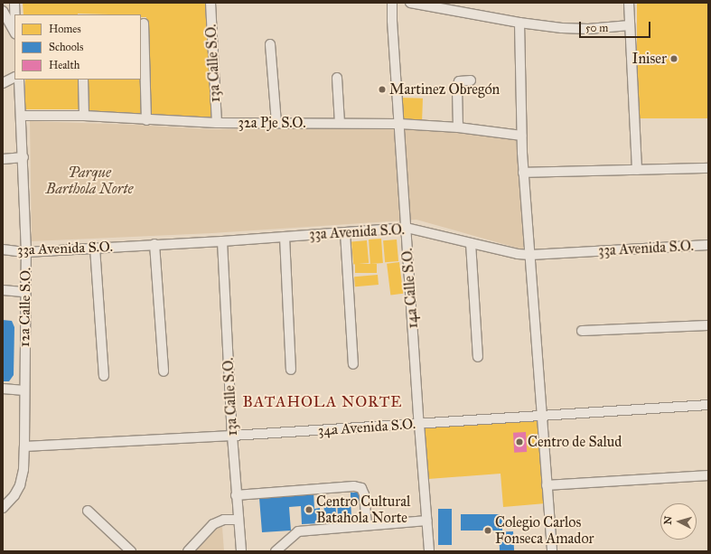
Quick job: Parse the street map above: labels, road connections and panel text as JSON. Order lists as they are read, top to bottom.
{
  "streets": {
    "street": [
      "13a Calle S.O.",
      "32a Pje S.O.",
      "33a Avenida S.O.",
      "14a Calle S.O.",
      "12a Calle S.O.",
      "34a Avenida S.O."
    ]
  },
  "crossings": [
    ["13a Calle S.O.", "32a Pje S.O."],
    ["13a Calle S.O.", "33a Avenida S.O."],
    ["13a Calle S.O.", "34a Avenida S.O."],
    ["32a Pje S.O.", "14a Calle S.O."],
    ["32a Pje S.O.", "12a Calle S.O."],
    ["33a Avenida S.O.", "14a Calle S.O."],
    ["33a Avenida S.O.", "12a Calle S.O."],
    ["14a Calle S.O.", "34a Avenida S.O."],
    ["12a Calle S.O.", "34a Avenida S.O."]
  ],
  "districts": ["BATAHOLA NORTE"],
  "parks": ["Parque Barthola Norte"],
  "places": [
    "Iniser",
    "Martinez Obregón",
    "Centro de Salud",
    "Centro Cultural Batahola Norte",
    "Colegio Carlos Fonseca Amador"
  ],
  "legend": ["Homes", "Schools", "Health"],
  "scale_bar": "50 m",
  "north": "left"
}
